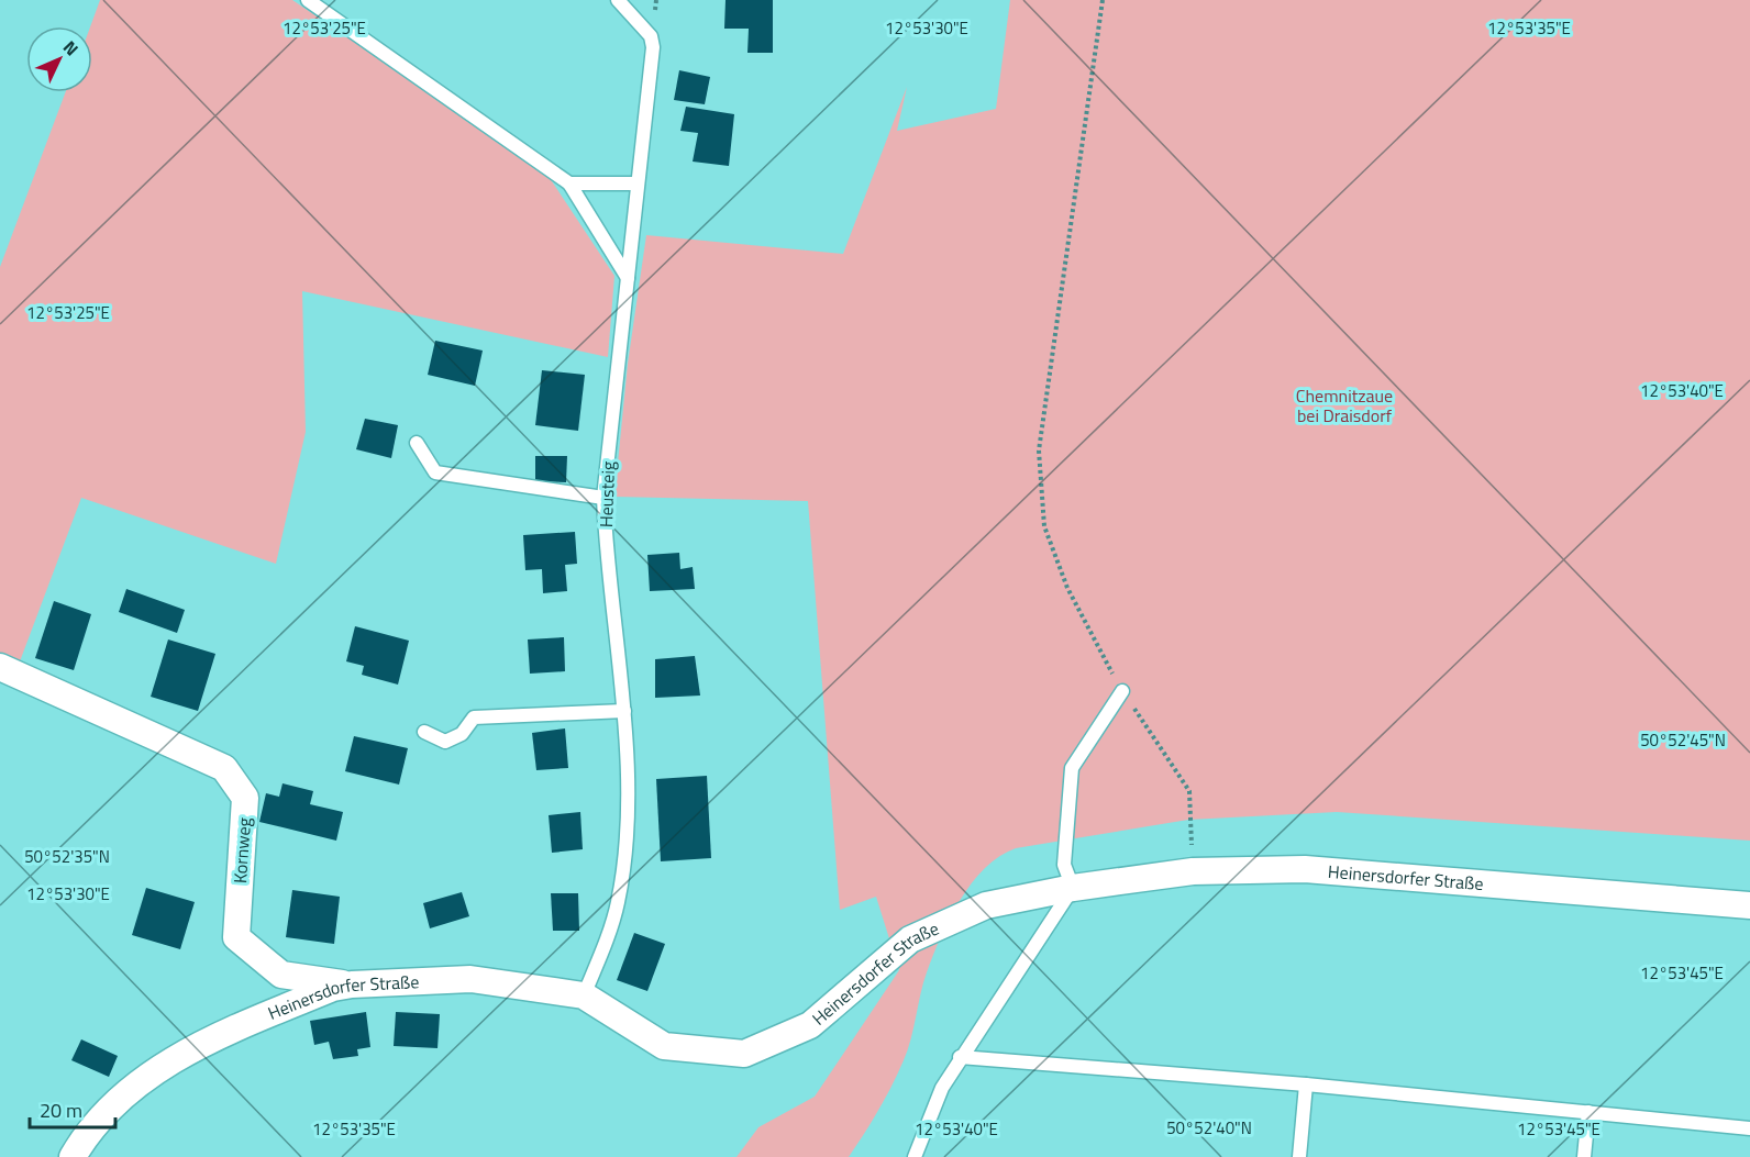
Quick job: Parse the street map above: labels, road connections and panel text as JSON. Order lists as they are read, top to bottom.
{
  "streets": {
    "street": ["Kornweg", "Heinersdorfer Straße"],
    "lane": ["Heusteig"]
  },
  "crossings": [
    ["Heusteig", "Heinersdorfer Straße"],
    ["Kornweg", "Heinersdorfer Straße"]
  ],
  "parks": ["Chemnitzaue bei Draisdorf"],
  "scale_bar": "20 m",
  "north": "top right",
  "coordinates": [
    "12°53'25\"E",
    "12°53'30\"E",
    "12°53'35\"E",
    "12°53'40\"E",
    "50°52'45\"N",
    "50°52'35\"N",
    "12°53'45\"E",
    "50°52'40\"N"
  ]
}
